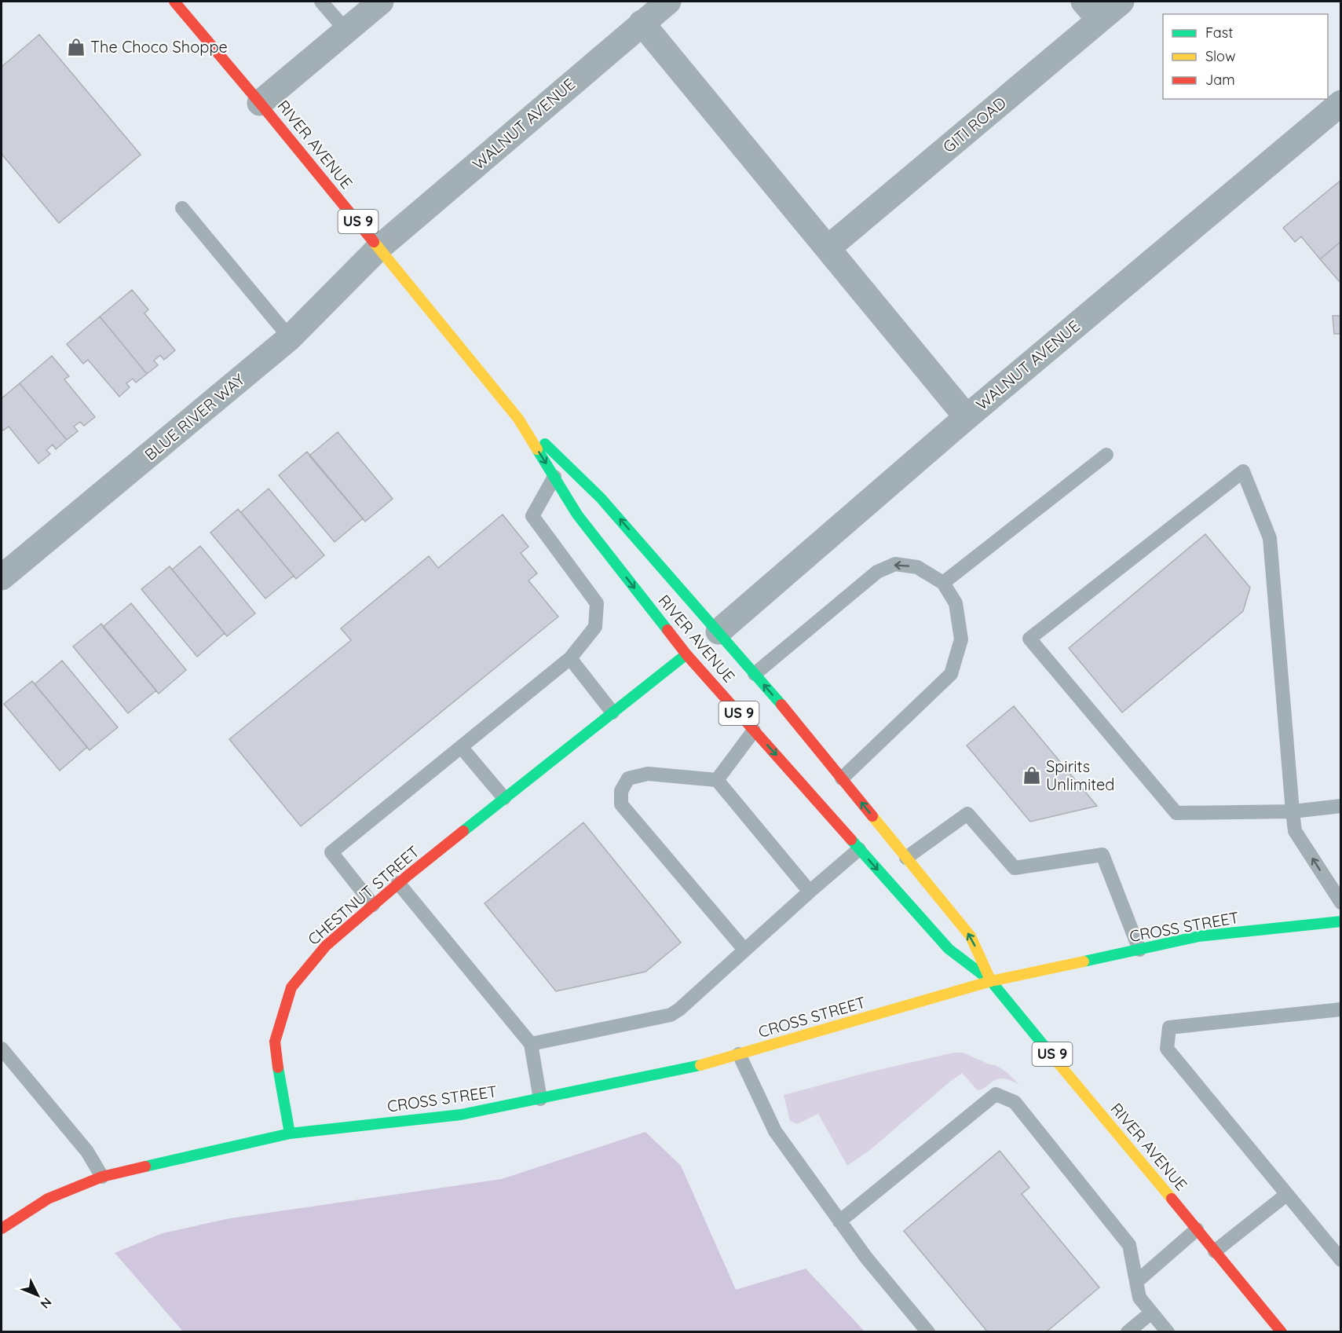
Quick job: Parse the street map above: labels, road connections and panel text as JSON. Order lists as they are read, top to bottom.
{
  "streets": {
    "main road": [
      "RIVER AVENUE",
      "US 9",
      "CHESTNUT STREET",
      "CROSS STREET"
    ],
    "street": ["WALNUT AVENUE", "GITI ROAD", "BLUE RIVER WAY"]
  },
  "crossings": [
    ["WALNUT AVENUE", "RIVER AVENUE"],
    ["WALNUT AVENUE", "BLUE RIVER WAY"],
    ["RIVER AVENUE", "BLUE RIVER WAY"],
    ["RIVER AVENUE", "CHESTNUT STREET"],
    ["RIVER AVENUE", "CROSS STREET"],
    ["CHESTNUT STREET", "CROSS STREET"]
  ],
  "places": {
    "shop": ["The Choco Shoppe", "Spirits Unlimited"]
  },
  "legend": ["Fast", "Slow", "Jam"],
  "north": "bottom right"
}
